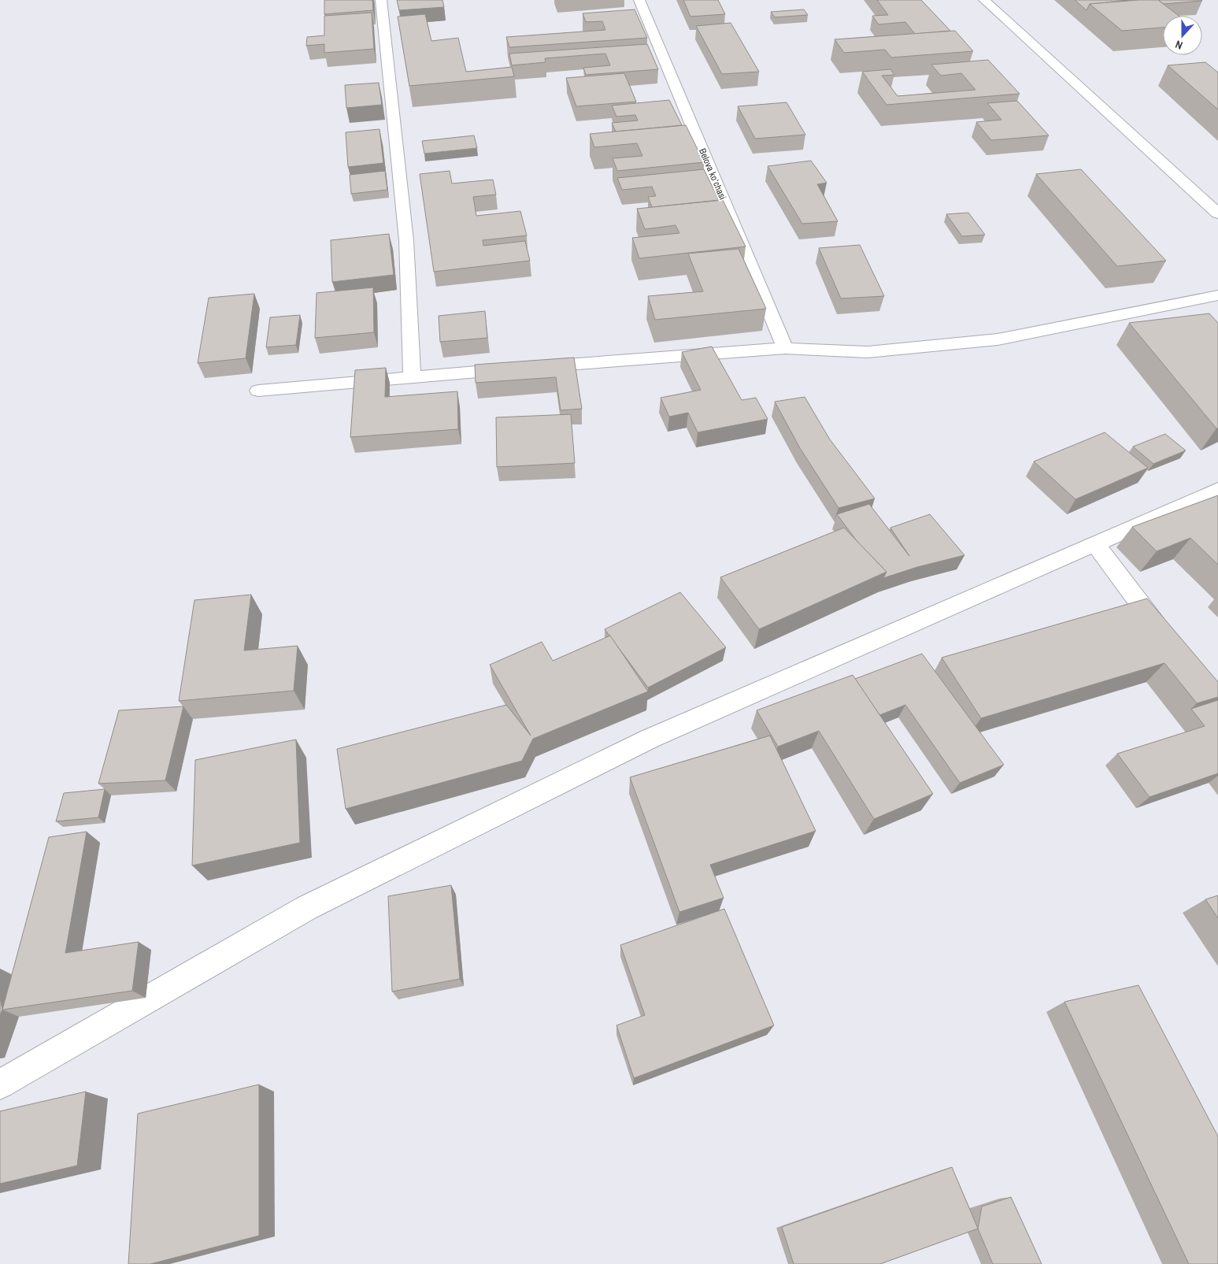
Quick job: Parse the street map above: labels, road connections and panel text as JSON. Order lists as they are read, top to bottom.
{
  "streets": {
    "street": ["Belova koʻchasi"]
  },
  "north": "bottom"
}
